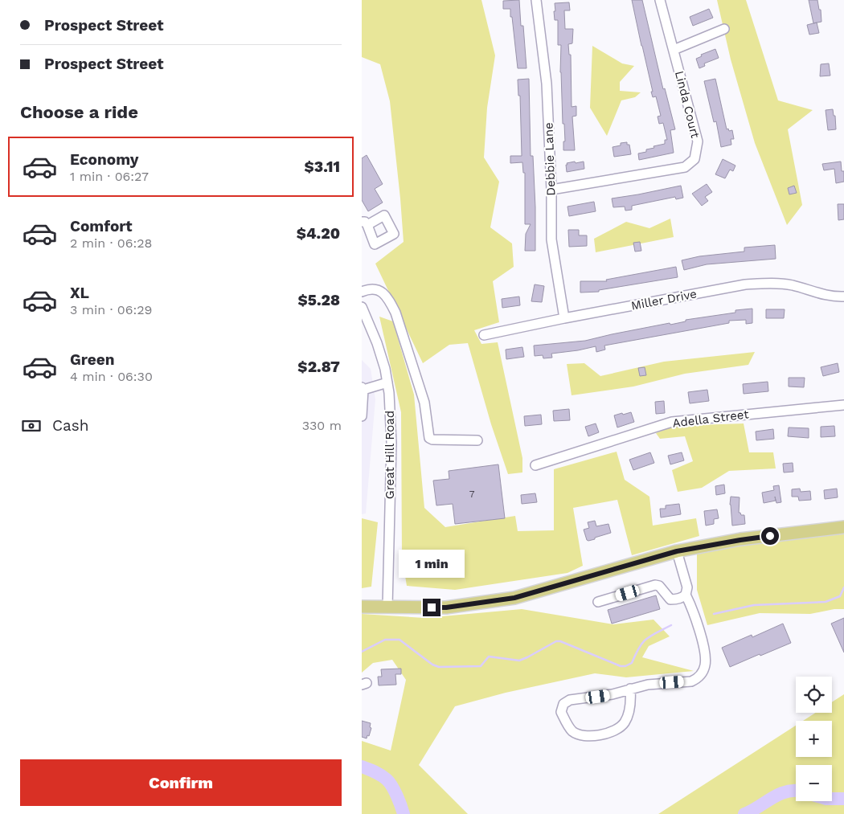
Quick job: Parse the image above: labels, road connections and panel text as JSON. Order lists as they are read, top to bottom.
{
  "streets": {
    "street": [
      "Linda Court",
      "Debbie Lane",
      "Miller Drive",
      "Adella Street",
      "Great Hill Road"
    ]
  },
  "crossings": [
    ["Linda Court", "Debbie Lane"],
    ["Debbie Lane", "Miller Drive"]
  ],
  "house_numbers": ["7"],
  "page": {
    "banner": ["Prospect Street", "Prospect Street"],
    "heading": "Choose a ride",
    "list": [
      {
        "name": "Economy",
        "note": "1 min · 06:27",
        "value": "$3.11"
      },
      {
        "name": "Comfort",
        "note": "2 min · 06:28",
        "value": "$4.20"
      },
      {
        "name": "XL",
        "note": "3 min · 06:29",
        "value": "$5.28"
      },
      {
        "name": "Green",
        "note": "4 min · 06:30",
        "value": "$2.87"
      }
    ],
    "pay": ["Cash", "330 m"],
    "bubble": "1 min",
    "map_buttons": ["+", "−"],
    "buttons": "Confirm"
  }
}
